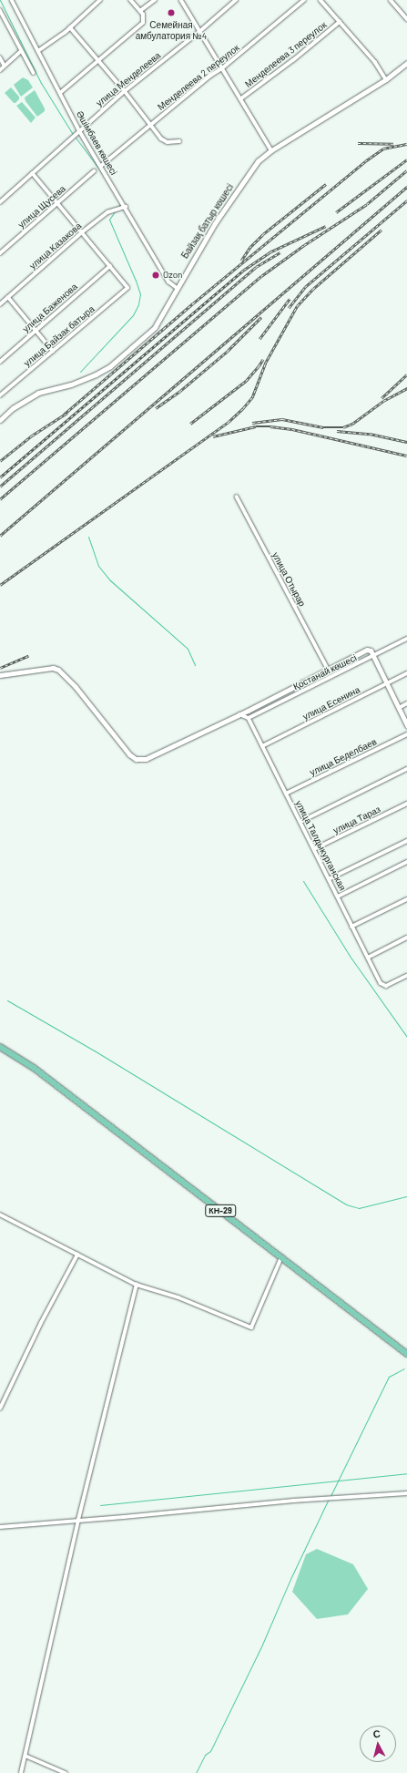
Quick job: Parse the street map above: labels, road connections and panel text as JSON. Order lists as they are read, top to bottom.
{
  "streets": {
    "main road": ["Байзақ батыр көшесі", "КН-29"],
    "street": [
      "Менделеева 3 переулок",
      "Менделеева 2 переулок",
      "улица Менделеева",
      "Әшімбаев көшесі",
      "улица Щусева",
      "улица Казакова",
      "улица Баженова",
      "улица Байзак батыра",
      "улица Отырар",
      "Қостанай көшесі",
      "улица Есенина",
      "улица Беделбаев",
      "улица Тараз",
      "улица Талдыкурганская"
    ]
  },
  "crossings": [
    ["Менделеева 2 переулок", "Әшімбаев көшесі"],
    ["улица Менделеева", "Әшімбаев көшесі"],
    ["Әшімбаев көшесі", "Байзақ батыр көшесі"],
    ["Әшімбаев көшесі", "улица Казакова"],
    ["улица Баженова", "улица Байзак батыра"],
    ["Қостанай көшесі", "улица Талдыкурганская"],
    ["улица Есенина", "улица Талдыкурганская"],
    ["улица Беделбаев", "улица Талдыкурганская"],
    ["улица Тараз", "улица Талдыкурганская"]
  ],
  "places": ["Семейная амбулатория №4", "Ozon"],
  "north": "top"
}
